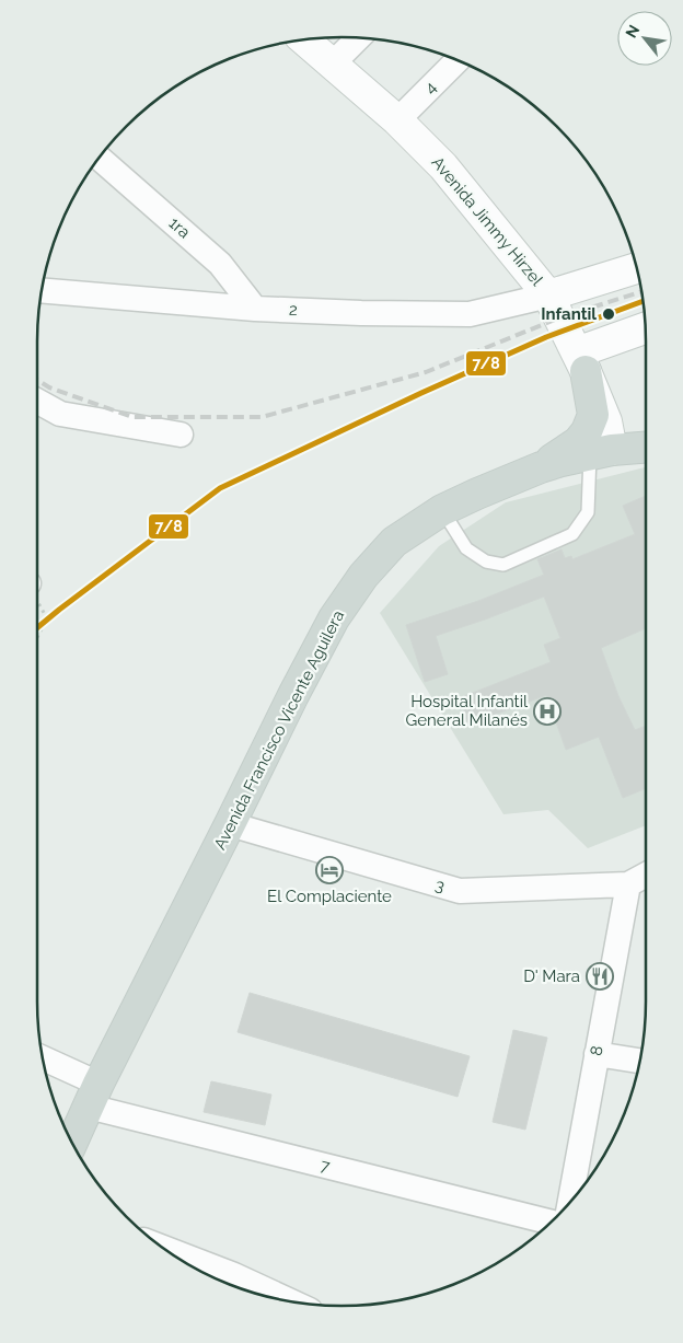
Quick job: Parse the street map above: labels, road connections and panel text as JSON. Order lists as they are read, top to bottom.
{
  "streets": {
    "main road": ["Avenida Jimmy Hirzel", "Avenida Francisco Vicente Aguilera"],
    "street": [
      "4",
      "1ra",
      "2",
      "3",
      "8",
      "7"
    ]
  },
  "crossings": [
    ["4", "Avenida Jimmy Hirzel"],
    ["Avenida Jimmy Hirzel", "2"],
    ["Avenida Jimmy Hirzel", "Avenida Francisco Vicente Aguilera"],
    ["1ra", "2"],
    ["Avenida Francisco Vicente Aguilera", "3"],
    ["Avenida Francisco Vicente Aguilera", "7"],
    ["3", "8"]
  ],
  "places": {
    "other": ["Infantil"],
    "hospital": ["Hospital Infantil General Milanés"],
    "hotel": ["El Complaciente"],
    "restaurant": ["D' Mara"]
  },
  "lines": ["transit line 7/8"],
  "north": "top left"
}
